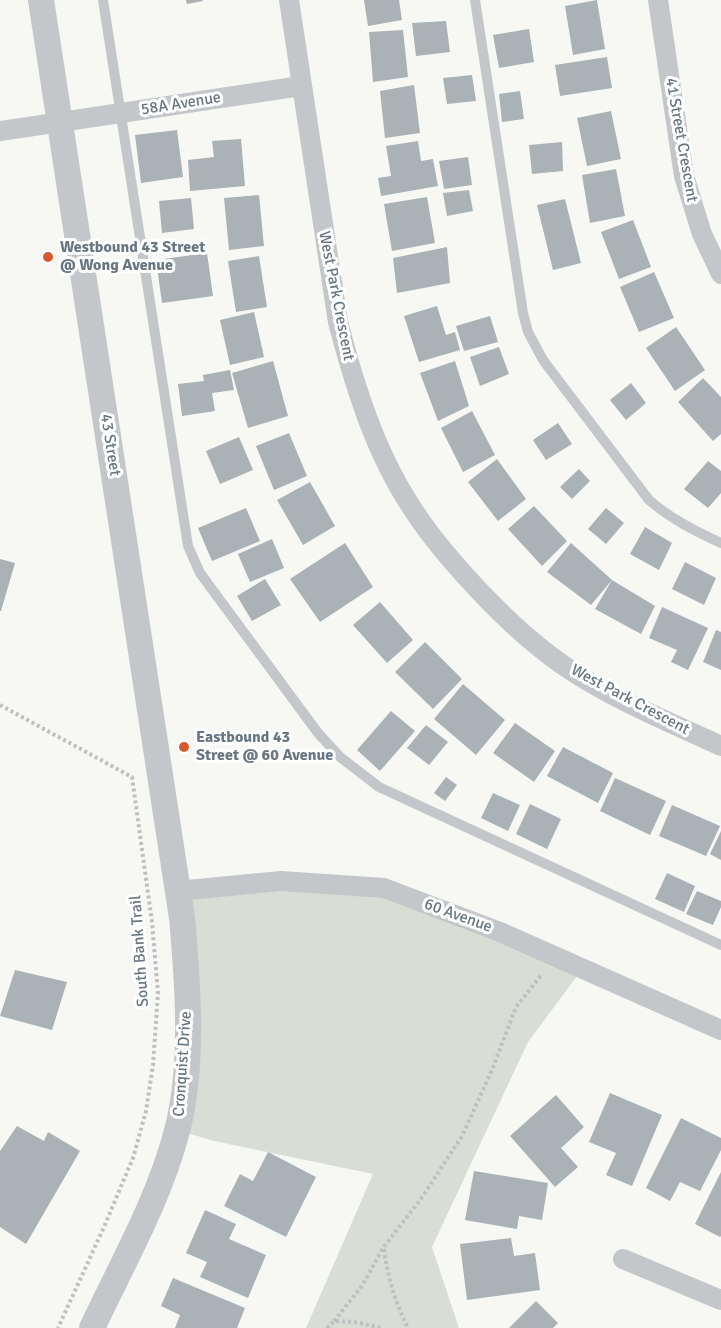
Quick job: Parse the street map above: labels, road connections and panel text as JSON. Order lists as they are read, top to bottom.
{
  "streets": {
    "street": [
      "58A Avenue",
      "41 Street Crescent",
      "West Park Crescent",
      "43 Street",
      "60 Avenue",
      "Cronquist Drive"
    ],
    "path": ["South Bank Trail"]
  },
  "crossings": [
    ["58A Avenue", "West Park Crescent"],
    ["58A Avenue", "43 Street"],
    ["43 Street", "60 Avenue"],
    ["43 Street", "Cronquist Drive"],
    ["60 Avenue", "Cronquist Drive"]
  ],
  "places": ["Westbound 43 Street @ Wong Avenue", "Eastbound 43 Street @ 60 Avenue"]
}
